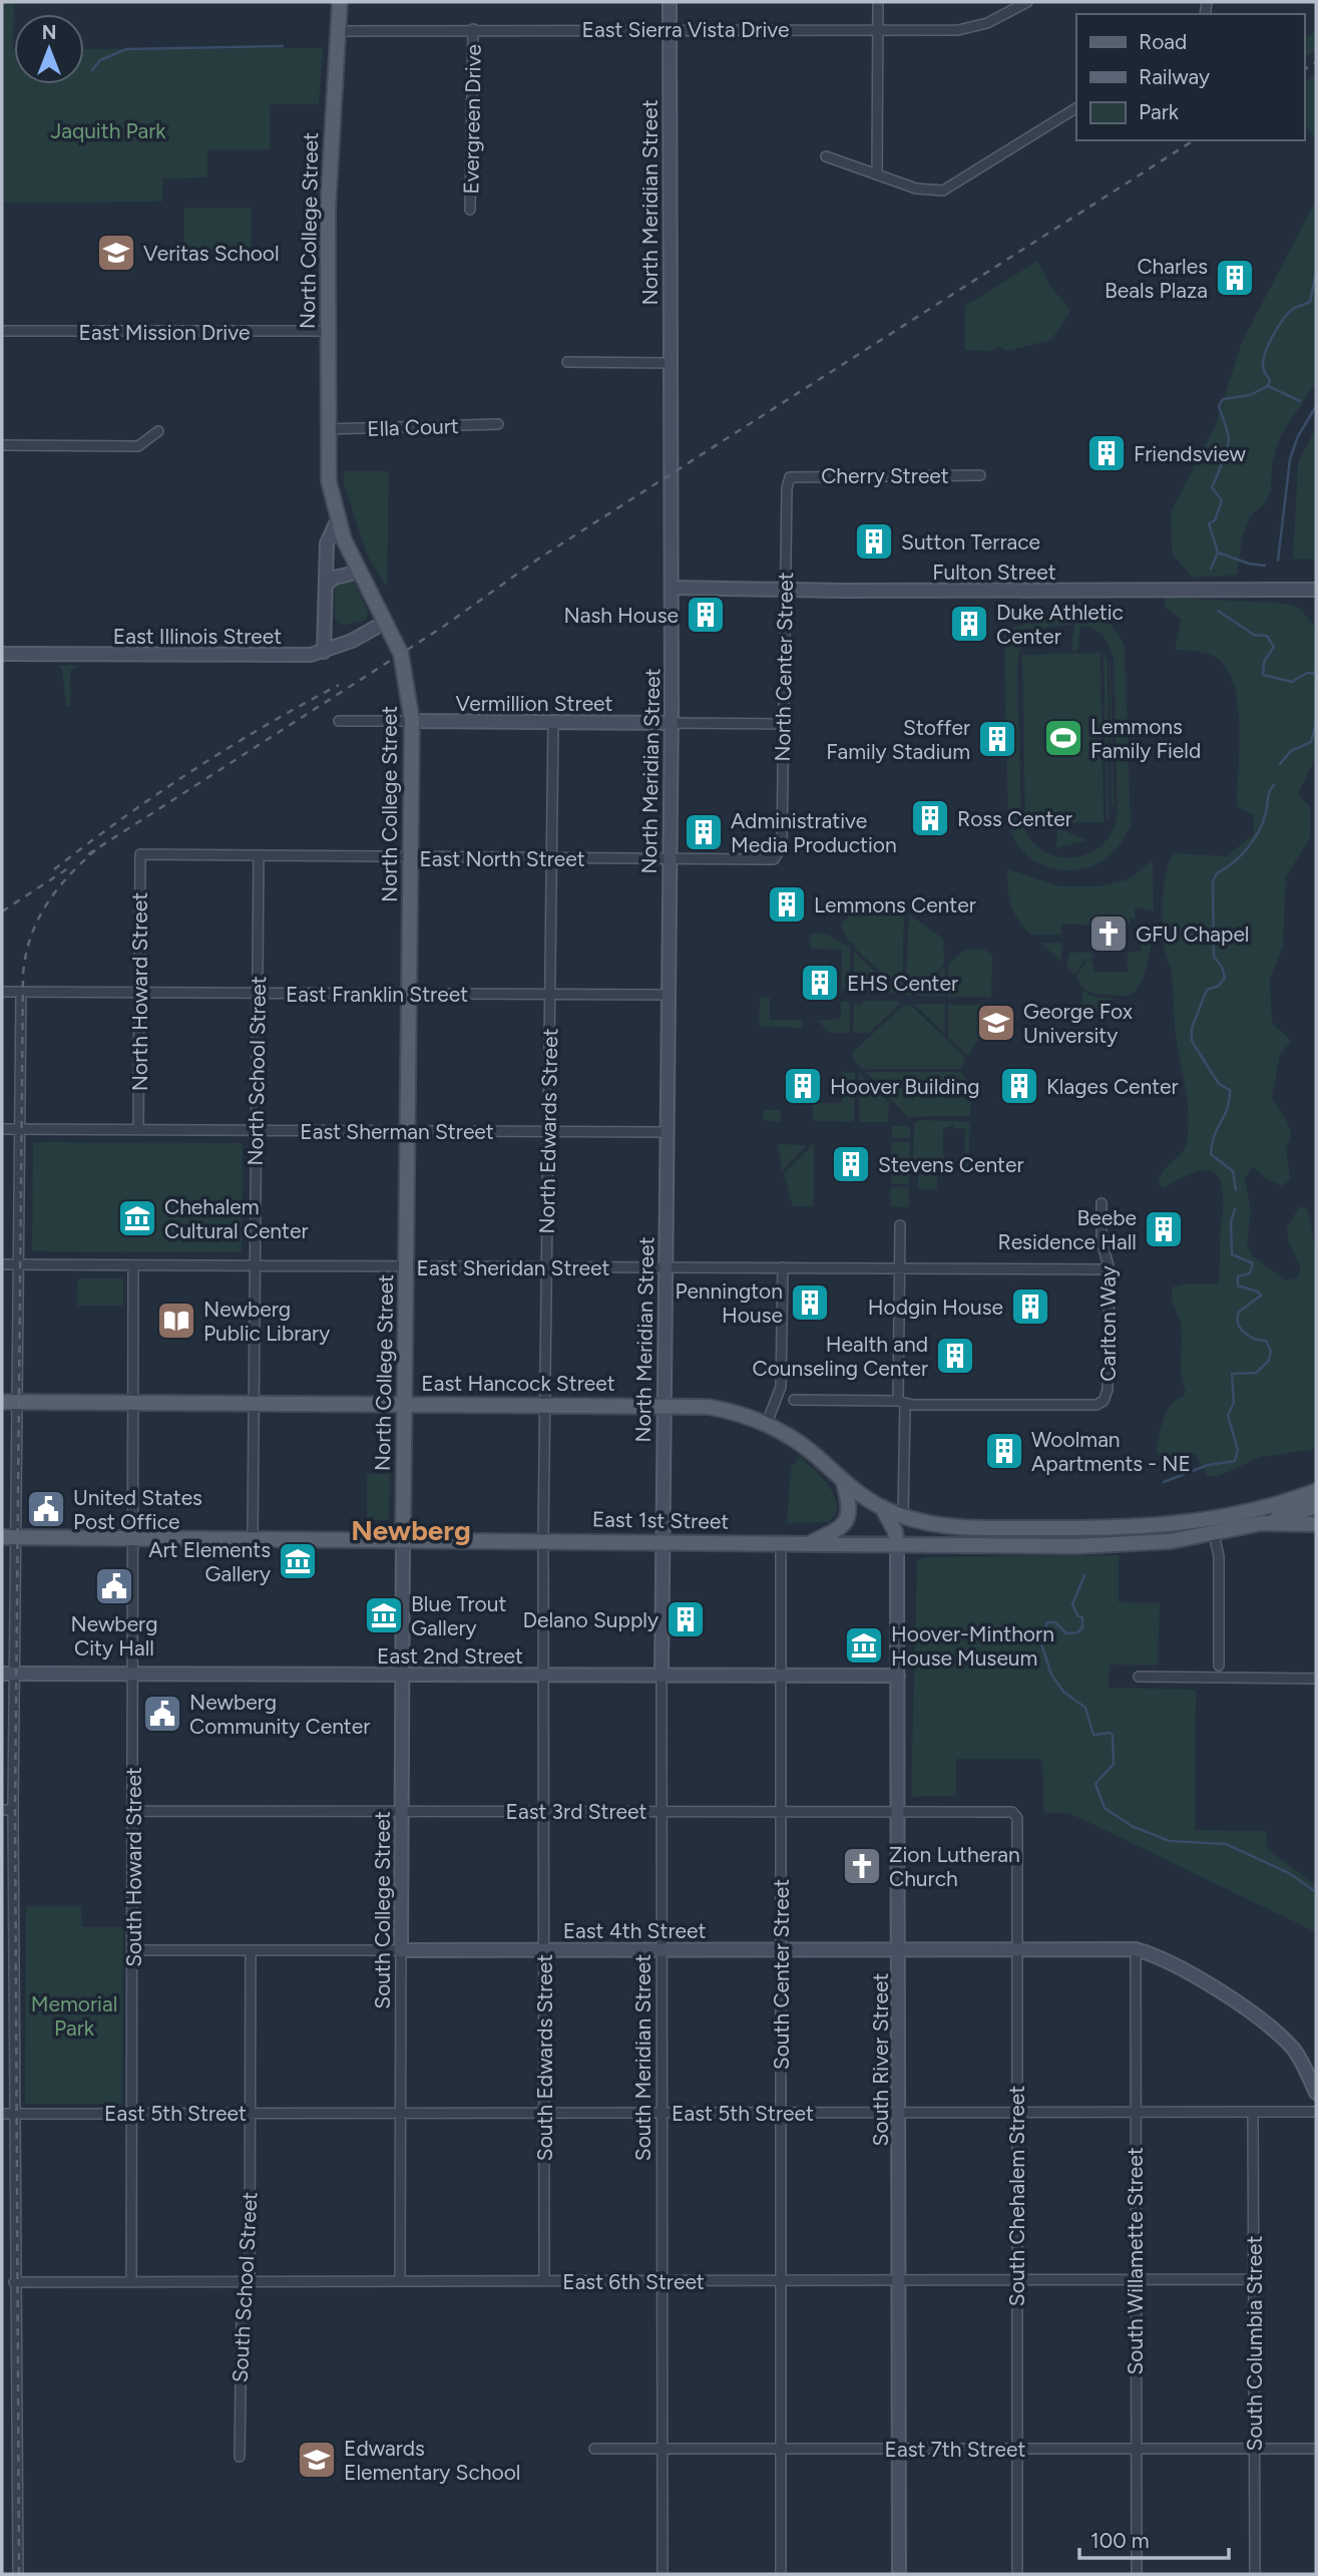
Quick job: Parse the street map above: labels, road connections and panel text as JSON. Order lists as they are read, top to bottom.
{
  "streets": {
    "main road": ["North College Street", "East Hancock Street", "East 1st Street"],
    "street": [
      "East Sierra Vista Drive",
      "Evergreen Drive",
      "North Meridian Street",
      "East Mission Drive",
      "Ella Court",
      "Cherry Street",
      "Fulton Street",
      "East Illinois Street",
      "North Center Street",
      "Vermillion Street",
      "East North Street",
      "North Howard Street",
      "East Franklin Street",
      "North School Street",
      "East Sherman Street",
      "North Edwards Street",
      "East Sheridan Street",
      "Carlton Way",
      "East 2nd Street",
      "East 3rd Street",
      "South Howard Street",
      "South College Street",
      "East 4th Street",
      "South Center Street",
      "South Edwards Street",
      "South Meridian Street",
      "South River Street",
      "East 5th Street",
      "South Chehalem Street",
      "South Willamette Street",
      "East 6th Street",
      "South School Street",
      "South Columbia Street",
      "East 7th Street"
    ]
  },
  "crossings": [
    ["East Sierra Vista Drive", "Evergreen Drive"],
    ["East Sierra Vista Drive", "North Meridian Street"],
    ["East Sierra Vista Drive", "North College Street"],
    ["North Meridian Street", "Fulton Street"],
    ["North Meridian Street", "Vermillion Street"],
    ["North Meridian Street", "East North Street"],
    ["North Meridian Street", "East Franklin Street"],
    ["North Meridian Street", "East Sherman Street"],
    ["North Meridian Street", "East Sheridan Street"],
    ["North Meridian Street", "East Hancock Street"],
    ["North Meridian Street", "East 1st Street"],
    ["North Meridian Street", "South Meridian Street"],
    ["North College Street", "East Mission Drive"],
    ["North College Street", "Ella Court"],
    ["North College Street", "East Illinois Street"],
    ["North College Street", "Vermillion Street"],
    ["North College Street", "East North Street"],
    ["North College Street", "East Franklin Street"],
    ["North College Street", "East Sherman Street"],
    ["North College Street", "East Sheridan Street"],
    ["North College Street", "East Hancock Street"],
    ["North College Street", "East 1st Street"],
    ["North College Street", "South College Street"],
    ["Cherry Street", "North Center Street"],
    ["Fulton Street", "North Center Street"],
    ["North Center Street", "Vermillion Street"],
    ["North Center Street", "East North Street"],
    ["Vermillion Street", "North Edwards Street"],
    ["East North Street", "North Howard Street"],
    ["East North Street", "North School Street"],
    ["East North Street", "North Edwards Street"],
    ["North Howard Street", "East Franklin Street"],
    ["North Howard Street", "East Sherman Street"],
    ["East Franklin Street", "North School Street"],
    ["East Franklin Street", "North Edwards Street"],
    ["North School Street", "East Sherman Street"],
    ["North School Street", "East Sheridan Street"],
    ["North School Street", "East Hancock Street"],
    ["North School Street", "East 1st Street"],
    ["East Sherman Street", "North Edwards Street"],
    ["North Edwards Street", "East Sheridan Street"],
    ["North Edwards Street", "East Hancock Street"],
    ["North Edwards Street", "East 1st Street"],
    ["North Edwards Street", "South Edwards Street"],
    ["East Sheridan Street", "Carlton Way"],
    ["East 1st Street", "South Howard Street"],
    ["East 1st Street", "South College Street"],
    ["East 1st Street", "South Center Street"],
    ["East 1st Street", "South Edwards Street"],
    ["East 1st Street", "South Meridian Street"],
    ["East 1st Street", "South River Street"],
    ["East 2nd Street", "South Howard Street"],
    ["East 2nd Street", "South College Street"],
    ["East 2nd Street", "South Center Street"],
    ["East 2nd Street", "South Edwards Street"],
    ["East 2nd Street", "South Meridian Street"],
    ["East 2nd Street", "South River Street"],
    ["East 3rd Street", "South Howard Street"],
    ["East 3rd Street", "South College Street"],
    ["East 3rd Street", "South Center Street"],
    ["East 3rd Street", "South Edwards Street"],
    ["East 3rd Street", "South Meridian Street"],
    ["East 3rd Street", "South River Street"],
    ["East 3rd Street", "South Chehalem Street"],
    ["South Howard Street", "East 4th Street"],
    ["South Howard Street", "East 5th Street"],
    ["South Howard Street", "East 6th Street"],
    ["South College Street", "East 4th Street"],
    ["South College Street", "East 5th Street"],
    ["South College Street", "East 6th Street"],
    ["East 4th Street", "South Center Street"],
    ["East 4th Street", "South Edwards Street"],
    ["East 4th Street", "South Meridian Street"],
    ["East 4th Street", "South River Street"],
    ["East 4th Street", "South Chehalem Street"],
    ["East 4th Street", "South Willamette Street"],
    ["East 4th Street", "South School Street"],
    ["South Center Street", "East 5th Street"],
    ["South Center Street", "East 6th Street"],
    ["South Center Street", "East 7th Street"],
    ["South Edwards Street", "East 5th Street"],
    ["South Edwards Street", "East 6th Street"],
    ["South Meridian Street", "East 5th Street"],
    ["South Meridian Street", "East 6th Street"],
    ["South Meridian Street", "East 7th Street"],
    ["South River Street", "East 5th Street"],
    ["South River Street", "East 6th Street"],
    ["South River Street", "East 7th Street"],
    ["East 5th Street", "South Chehalem Street"],
    ["East 5th Street", "South Willamette Street"],
    ["East 5th Street", "South School Street"],
    ["East 5th Street", "South Columbia Street"],
    ["South Chehalem Street", "East 6th Street"],
    ["South Chehalem Street", "East 7th Street"],
    ["South Willamette Street", "East 6th Street"],
    ["South Willamette Street", "East 7th Street"],
    ["East 6th Street", "South School Street"],
    ["East 6th Street", "South Columbia Street"],
    ["South Columbia Street", "East 7th Street"]
  ],
  "districts": ["Newberg"],
  "parks": ["Jaquith Park", "Memorial Park"],
  "places": {
    "school or university": ["Veritas School", "George Fox University", "Edwards Elementary School"],
    "building": [
      "Charles Beals Plaza",
      "Friendsview",
      "Sutton Terrace",
      "Nash House",
      "Duke Athletic Center",
      "Stoffer Family Stadium",
      "Ross Center",
      "Administrative Media Production",
      "Lemmons Center",
      "EHS Center",
      "Hoover Building",
      "Klages Center",
      "Stevens Center",
      "Beebe Residence Hall",
      "Pennington House",
      "Hodgin House",
      "Health and Counseling Center",
      "Woolman Apartments - NE",
      "Delano Supply"
    ],
    "sports": ["Lemmons Family Field"],
    "church": ["GFU Chapel", "Zion Lutheran Church"],
    "museum": [
      "Chehalem Cultural Center",
      "Art Elements Gallery",
      "Blue Trout Gallery",
      "Hoover-Minthorn House Museum"
    ],
    "library": ["Newberg Public Library"],
    "public building": ["United States Post Office", "Newberg City Hall", "Newberg Community Center"]
  },
  "legend": ["Road", "Railway", "Park"],
  "scale_bar": "100 m",
  "north": "top"
}
